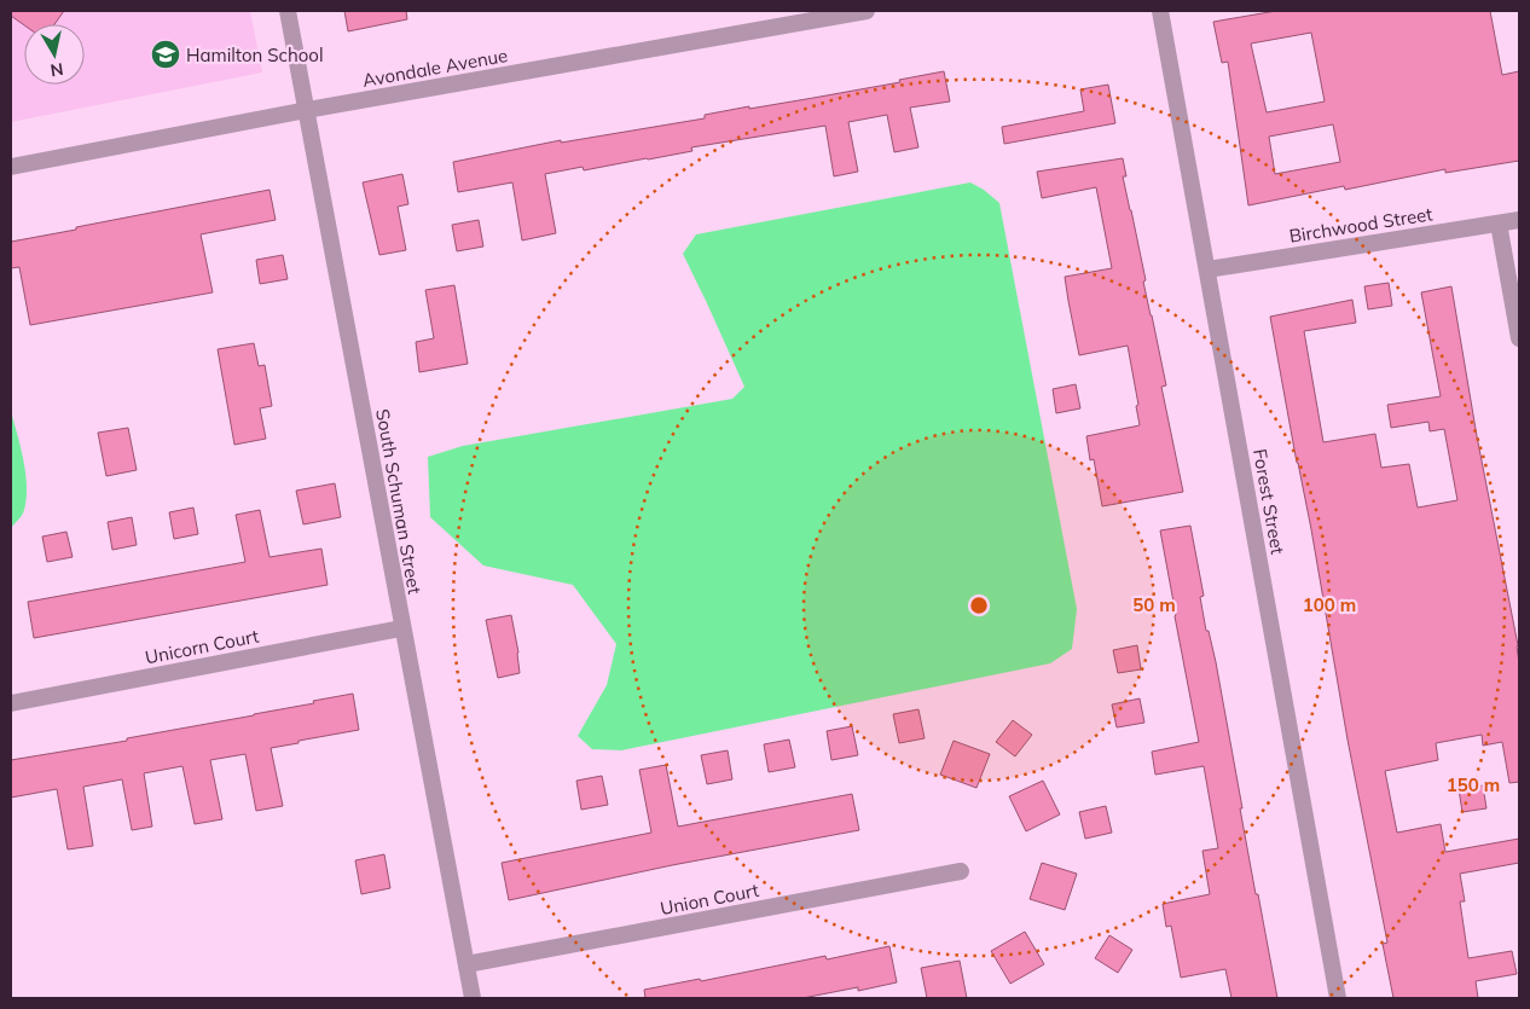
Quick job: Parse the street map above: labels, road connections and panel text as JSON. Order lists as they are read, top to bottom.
{
  "streets": {
    "street": [
      "Avondale Avenue",
      "Birchwood Street",
      "South Schuman Street",
      "Forest Street",
      "Unicorn Court",
      "Union Court"
    ]
  },
  "crossings": [
    ["Avondale Avenue", "South Schuman Street"],
    ["Birchwood Street", "Forest Street"],
    ["South Schuman Street", "Unicorn Court"],
    ["South Schuman Street", "Union Court"]
  ],
  "places": {
    "school or university": ["Hamilton School"]
  },
  "north": "bottom",
  "rings": ["50 m", "100 m", "150 m"]
}
